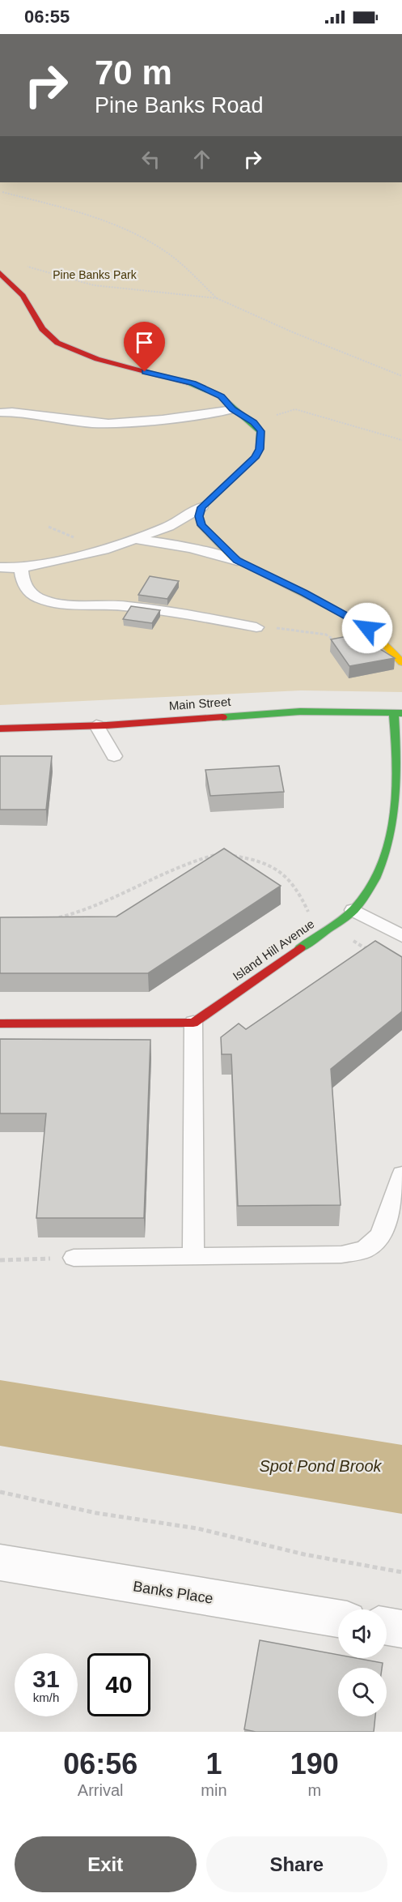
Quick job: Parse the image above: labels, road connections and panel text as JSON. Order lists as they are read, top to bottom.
{
  "streets": {
    "street": ["Main Street", "Island Hill Avenue", "Banks Place"]
  },
  "crossings": [
    ["Main Street", "Island Hill Avenue"]
  ],
  "water": ["Spot Pond Brook"],
  "parks": ["Pine Banks Park"],
  "page": {
    "status": "06:55",
    "turn": ["70 m", "Pine Banks Road"],
    "speed": "31 km/h",
    "limit": "40",
    "eta": [
      "06:56",
      "Arrival",
      "1",
      "min",
      "190",
      "m"
    ],
    "buttons": ["Exit", "Share"]
  }
}
